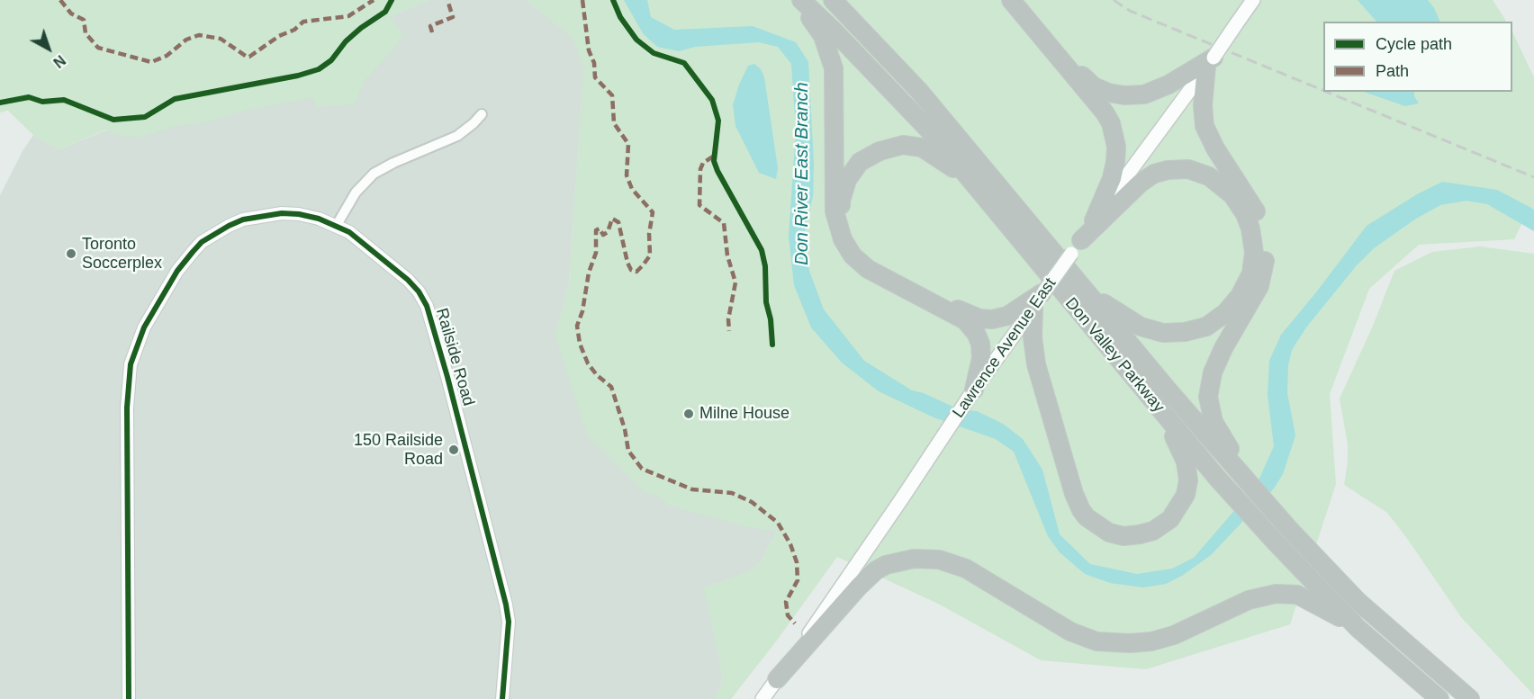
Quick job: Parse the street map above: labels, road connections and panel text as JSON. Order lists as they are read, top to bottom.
{
  "streets": {
    "highway": ["Don Valley Parkway"],
    "main road": ["Lawrence Avenue East"],
    "street": ["Railside Road"]
  },
  "water": ["Don River East Branch"],
  "places": ["Toronto Soccerplex", "Milne House", "150 Railside Road"],
  "legend": ["Cycle path", "Path"],
  "north": "bottom right"
}
